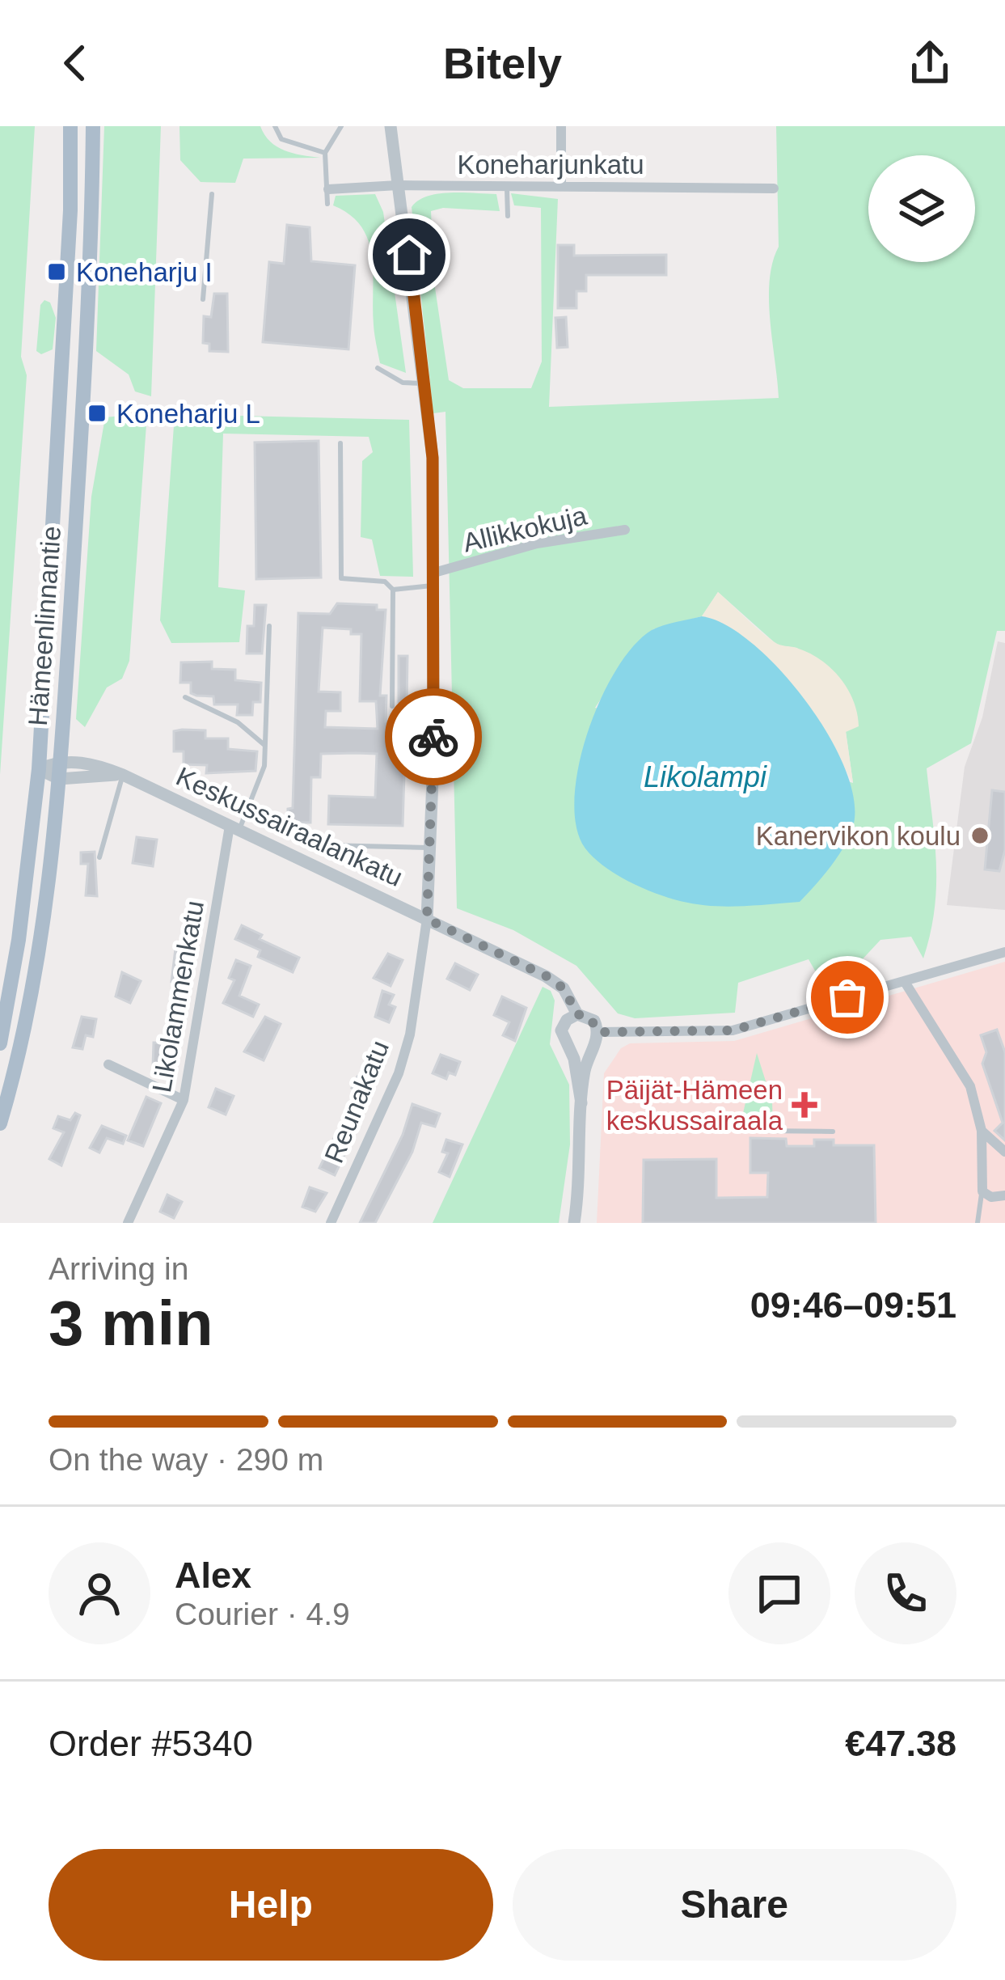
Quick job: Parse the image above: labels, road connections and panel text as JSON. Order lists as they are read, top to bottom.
{
  "streets": {
    "main road": ["Hämeenlinnantie"],
    "street": [
      "Koneharjunkatu",
      "Allikkokuja",
      "Keskussairaalankatu",
      "Likolammenkatu",
      "Reunakatu"
    ]
  },
  "crossings": [
    ["Koneharjunkatu", "Reunakatu"],
    ["Allikkokuja", "Reunakatu"],
    ["Hämeenlinnantie", "Keskussairaalankatu"],
    ["Keskussairaalankatu", "Likolammenkatu"],
    ["Keskussairaalankatu", "Reunakatu"]
  ],
  "water": ["Likolampi"],
  "places": {
    "transit": ["Koneharju I", "Koneharju L"],
    "other": ["Kanervikon koulu"],
    "health": ["Päijät-Hämeen keskussairaala"]
  },
  "page": {
    "header": "Bitely",
    "heading": ["3 min", "Arriving in", "09:46–09:51"],
    "panel": [
      "Alex",
      "Courier · 4.9",
      "Order #5340",
      "€47.38"
    ],
    "bar": "On the way · 290 m",
    "buttons": ["Help", "Share"]
  }
}
